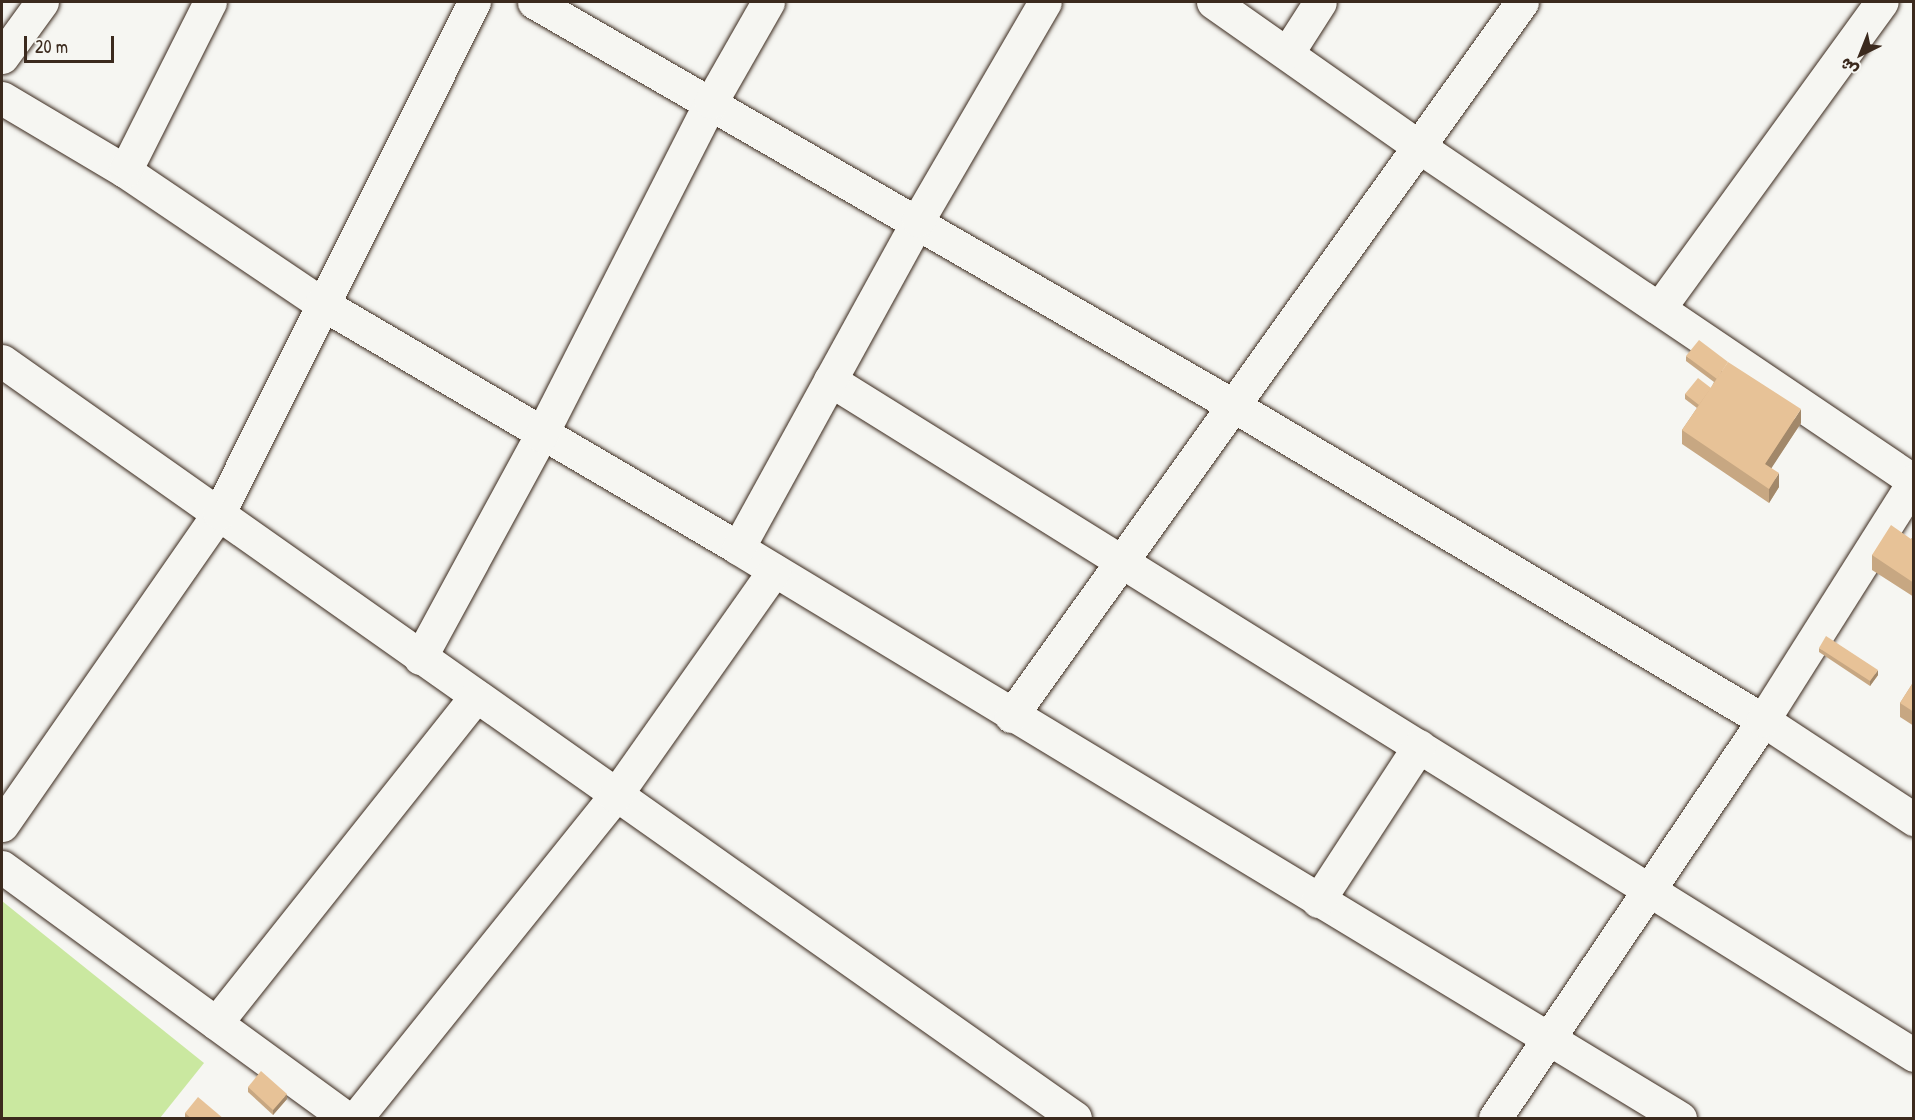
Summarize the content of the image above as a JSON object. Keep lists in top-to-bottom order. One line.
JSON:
{"scale_bar":"20 m","north":"bottom left"}
